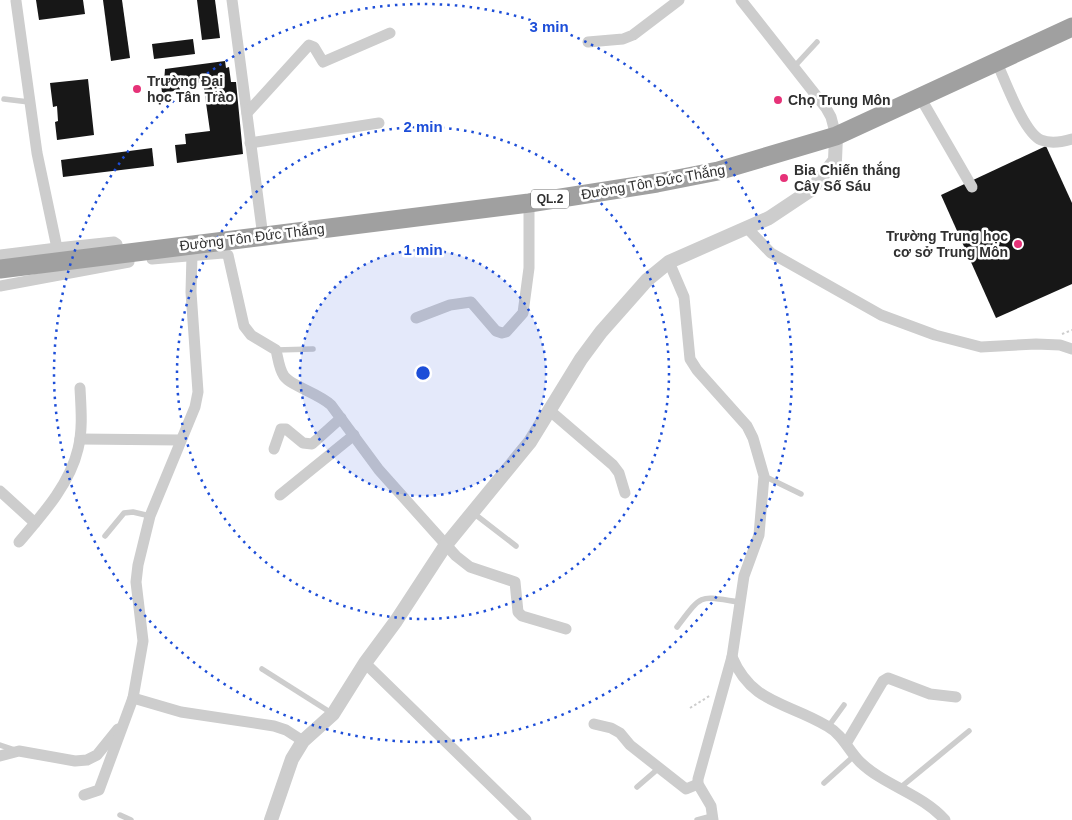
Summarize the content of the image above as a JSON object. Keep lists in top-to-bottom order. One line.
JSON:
{"streets":{"highway":["Đường Tôn Đức Thắng","QL.2"]},"places":["Trường Đại học Tân Trào","Chọ Trung Môn","Bia Chiến thắng Cây Số Sáu","Trường Trung học cơ sở Trung Môn"],"rings":["3 min","2 min","1 min"]}
